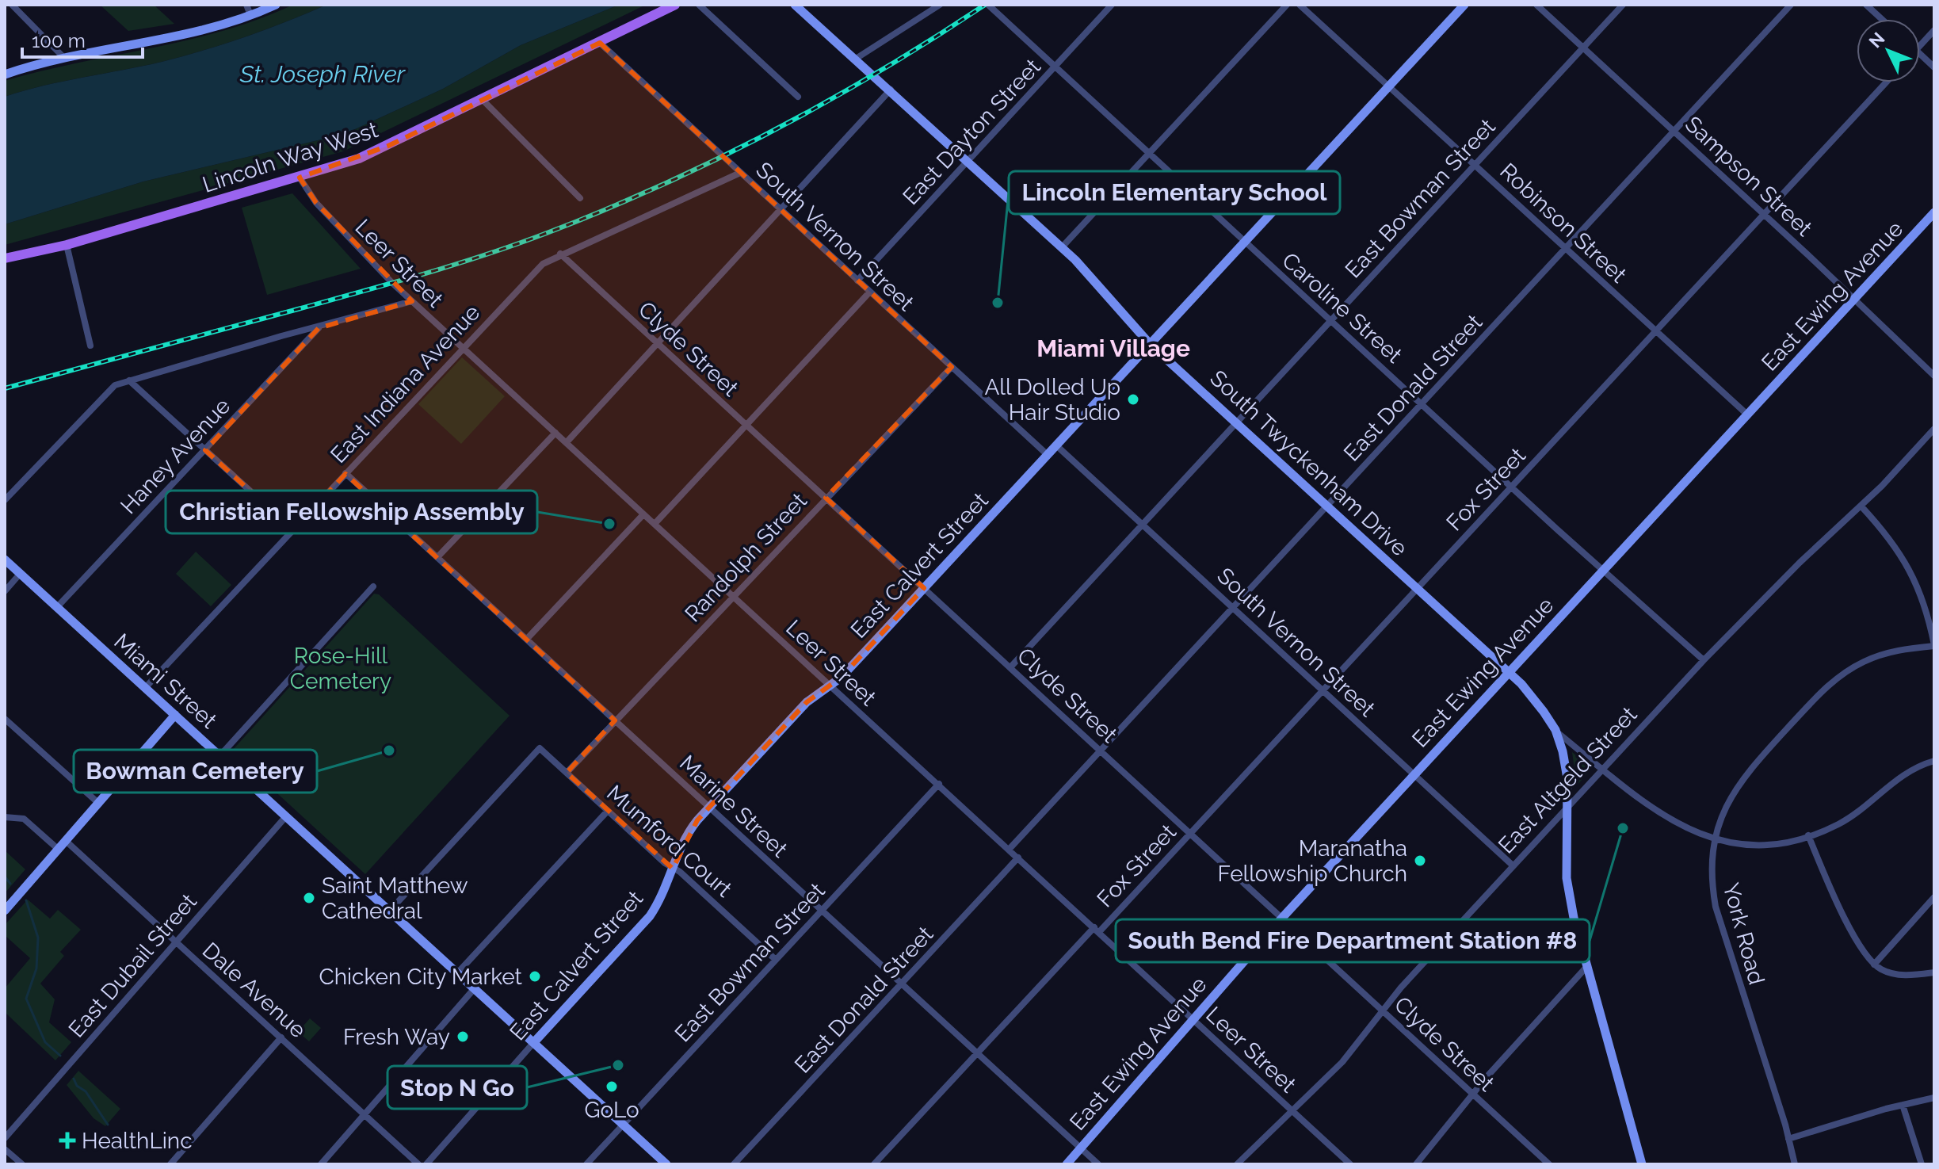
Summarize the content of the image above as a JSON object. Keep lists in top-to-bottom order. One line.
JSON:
{"streets":{"main road":["Lincoln Way West"],"street":["East Dayton Street","Sampson Street","East Bowman Street","Robinson Street","South Vernon Street","Leer Street","East Ewing Avenue","Caroline Street","Clyde Street","East Indiana Avenue","East Donald Street","Haney Avenue","South Twyckenham Drive","Fox Street","Randolph Street","East Calvert Street","Miami Street","East Altgeld Street","Marine Street","Mumford Court","York Road","East Dubail Street","Dale Avenue"]},"crossings":[["East Dayton Street","South Vernon Street"],["East Dayton Street","Caroline Street"],["East Dayton Street","South Twyckenham Drive"],["Lincoln Way West","South Vernon Street"],["Lincoln Way West","Leer Street"],["Sampson Street","East Bowman Street"],["Sampson Street","East Ewing Avenue"],["Sampson Street","East Donald Street"],["Sampson Street","Fox Street"],["East Bowman Street","Robinson Street"],["East Bowman Street","South Vernon Street"],["East Bowman Street","Leer Street"],["East Bowman Street","Caroline Street"],["East Bowman Street","Clyde Street"],["East Bowman Street","South Twyckenham Drive"],["East Bowman Street","Miami Street"],["East Bowman Street","Marine Street"],["East Bowman Street","Mumford Court"],["Robinson Street","East Ewing Avenue"],["Robinson Street","East Donald Street"],["Robinson Street","Fox Street"],["Robinson Street","East Calvert Street"],["South Vernon Street","East Ewing Avenue"],["South Vernon Street","East Indiana Avenue"],["South Vernon Street","East Donald Street"],["South Vernon Street","Fox Street"],["South Vernon Street","Randolph Street"],["South Vernon Street","East Calvert Street"],["South Vernon Street","East Altgeld Street"],["Leer Street","East Ewing Avenue"],["Leer Street","East Indiana Avenue"],["Leer Street","East Donald Street"],["Leer Street","Fox Street"],["Leer Street","Randolph Street"],["Leer Street","East Calvert Street"],["Leer Street","East Altgeld Street"],["East Ewing Avenue","Caroline Street"],["East Ewing Avenue","Clyde Street"],["East Ewing Avenue","South Twyckenham Drive"],["East Ewing Avenue","Marine Street"],["Caroline Street","East Donald Street"],["Caroline Street","Fox Street"],["Caroline Street","East Calvert Street"],["Caroline Street","East Altgeld Street"],["Clyde Street","East Indiana Avenue"],["Clyde Street","East Donald Street"],["Clyde Street","Fox Street"],["Clyde Street","Randolph Street"],["Clyde Street","East Calvert Street"],["Clyde Street","East Altgeld Street"],["East Indiana Avenue","Miami Street"],["East Indiana Avenue","Marine Street"],["East Donald Street","South Twyckenham Drive"],["East Donald Street","Marine Street"],["Haney Avenue","Miami Street"],["South Twyckenham Drive","Fox Street"],["South Twyckenham Drive","East Calvert Street"],["South Twyckenham Drive","East Altgeld Street"],["Fox Street","Marine Street"],["Randolph Street","Marine Street"],["Randolph Street","Mumford Court"],["East Calvert Street","Miami Street"],["East Calvert Street","Marine Street"],["East Calvert Street","Mumford Court"],["Miami Street","Mumford Court"],["Miami Street","East Dubail Street"],["East Dubail Street","Dale Avenue"]],"districts":["Miami Village"],"water":["St. Joseph River"],"parks":["Rose-Hill Cemetery"],"places":{"other":["Lincoln Elementary School","All Dolled Up Hair Studio","Christian Fellowship Assembly","Bowman Cemetery","South Bend Fire Department Station #8","Maranatha Fellowship Church","Saint Matthew Cathedral","Chicken City Market","Fresh Way","Stop N Go","GoLo"],"health":["HealthLinc"]},"scale_bar":"100 m","north":"top left"}
